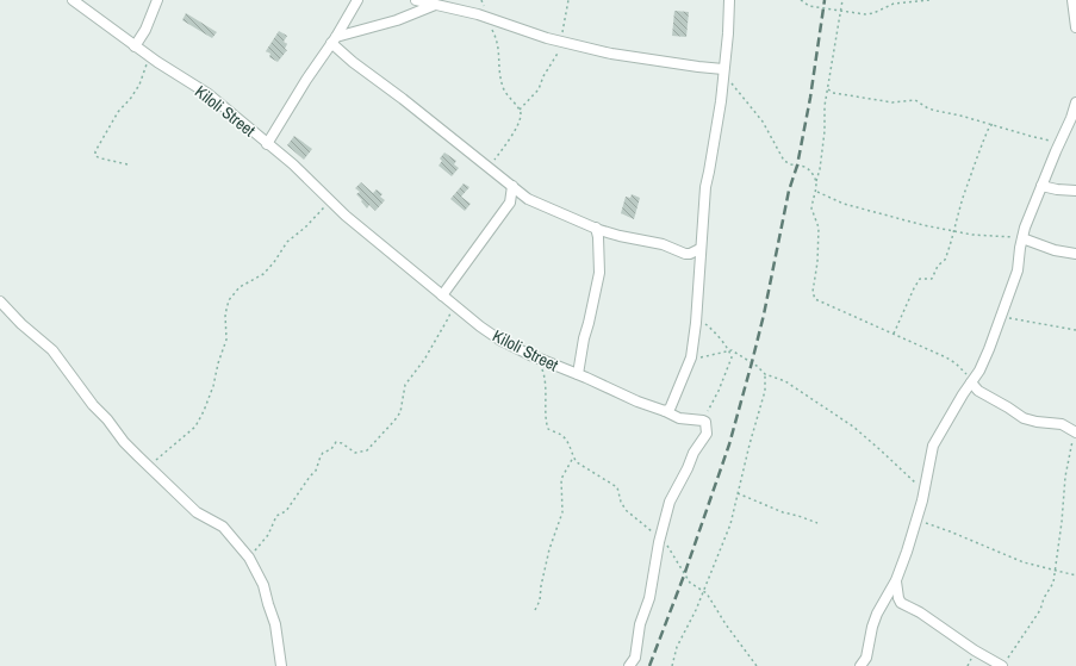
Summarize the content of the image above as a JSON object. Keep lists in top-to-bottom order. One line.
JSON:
{"streets":{"street":["Kiloli Street"]}}
